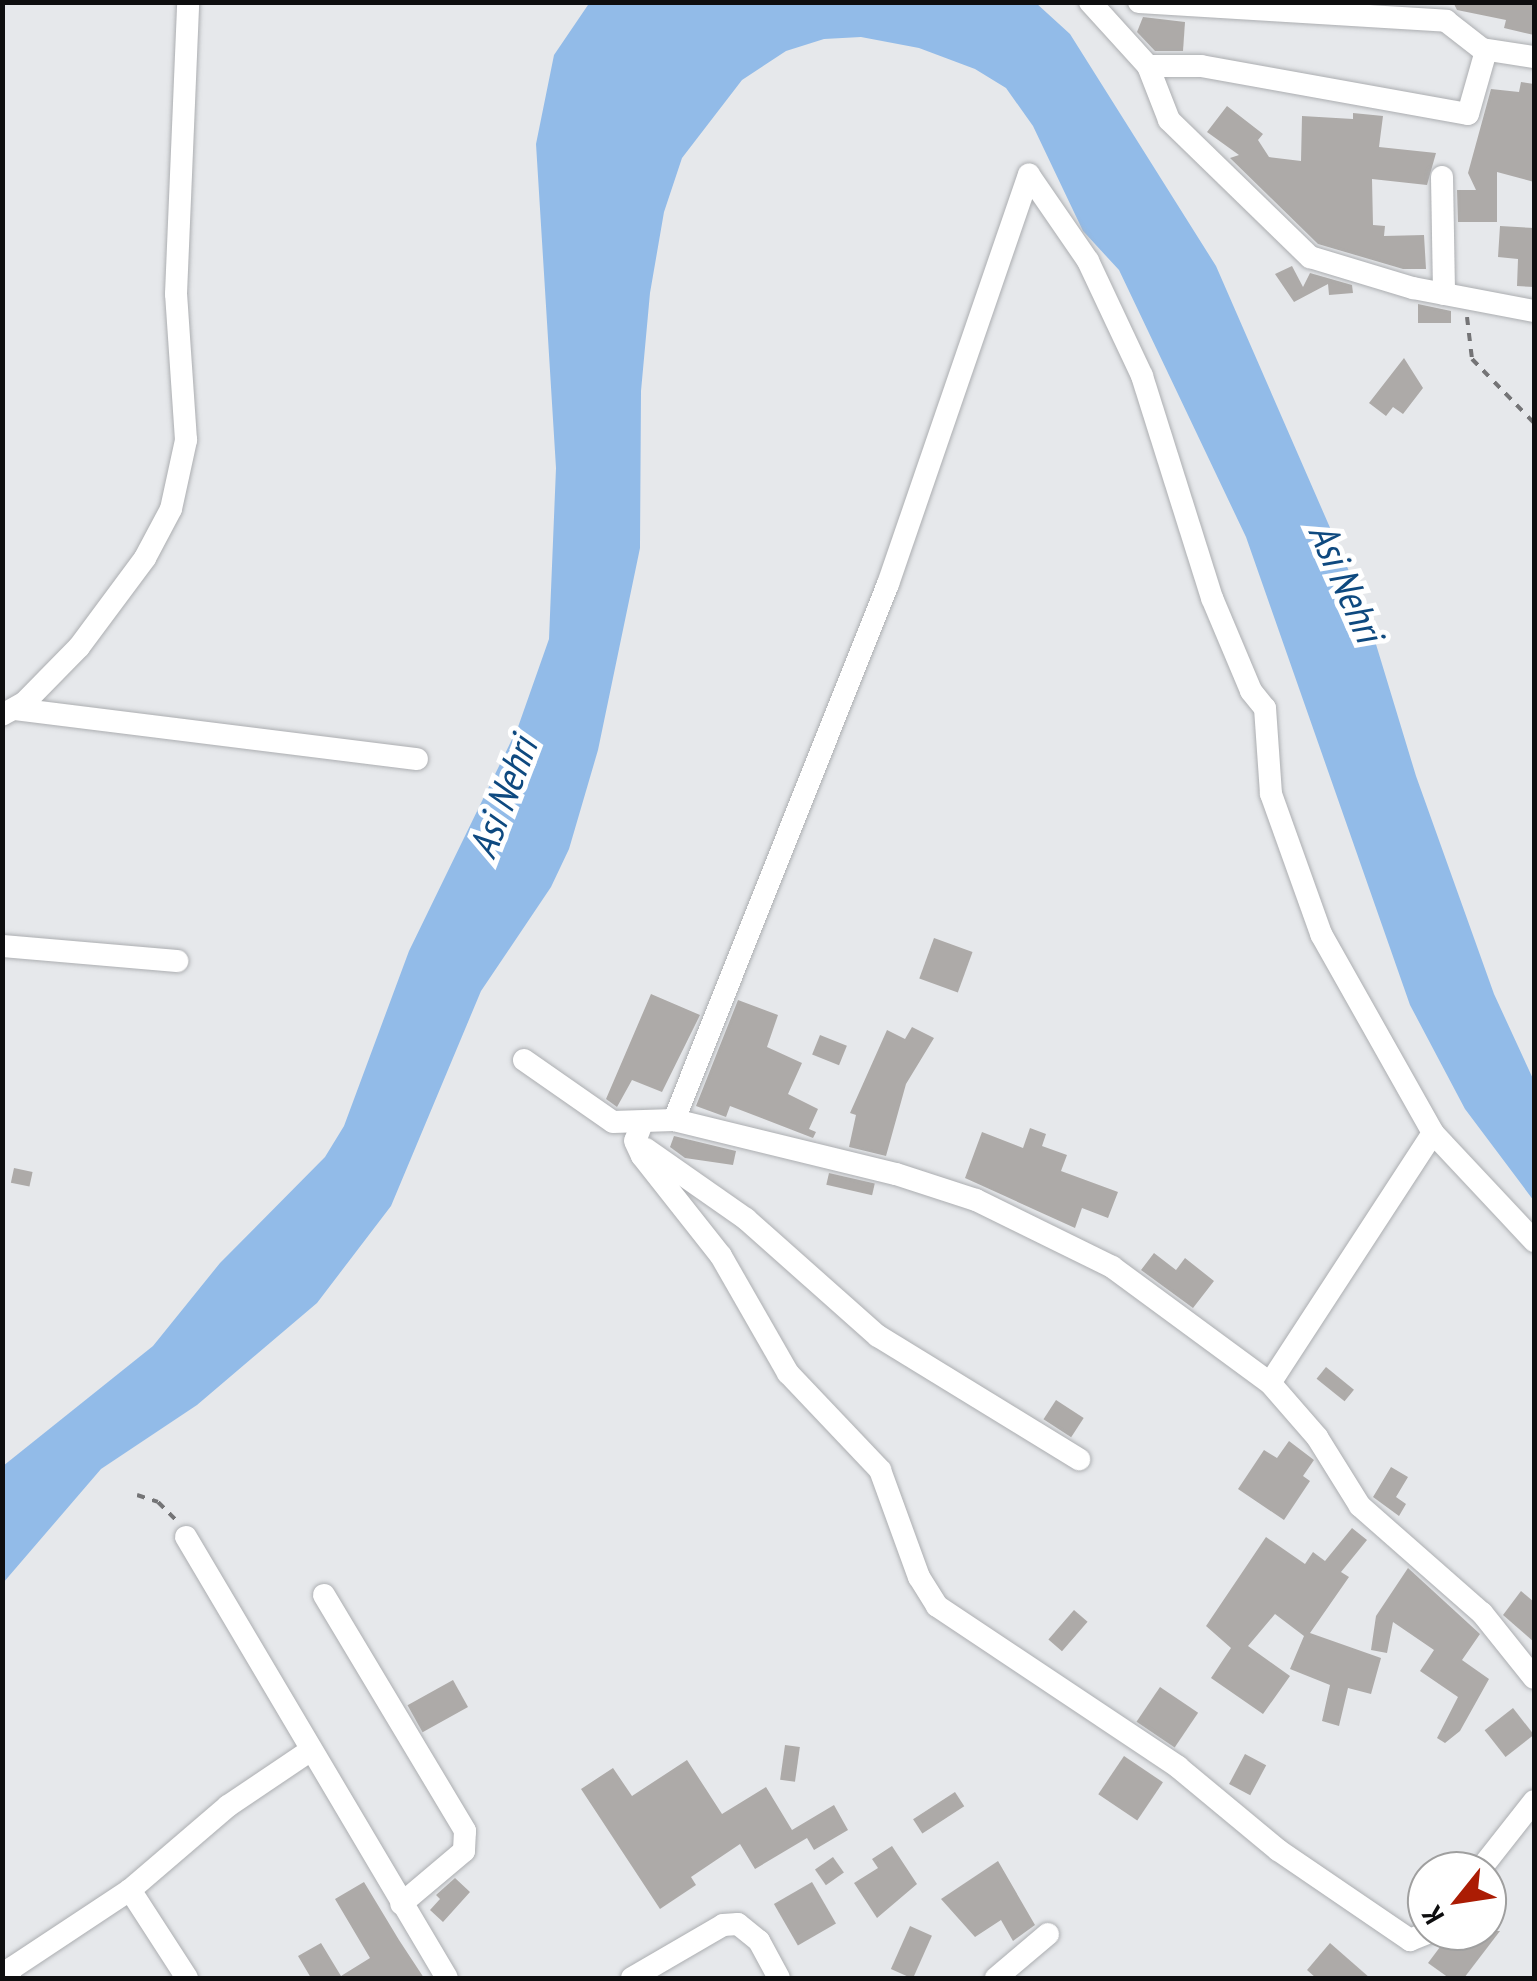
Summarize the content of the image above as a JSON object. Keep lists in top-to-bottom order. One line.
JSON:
{"water":["Asi Nehri"],"north":"bottom left"}
